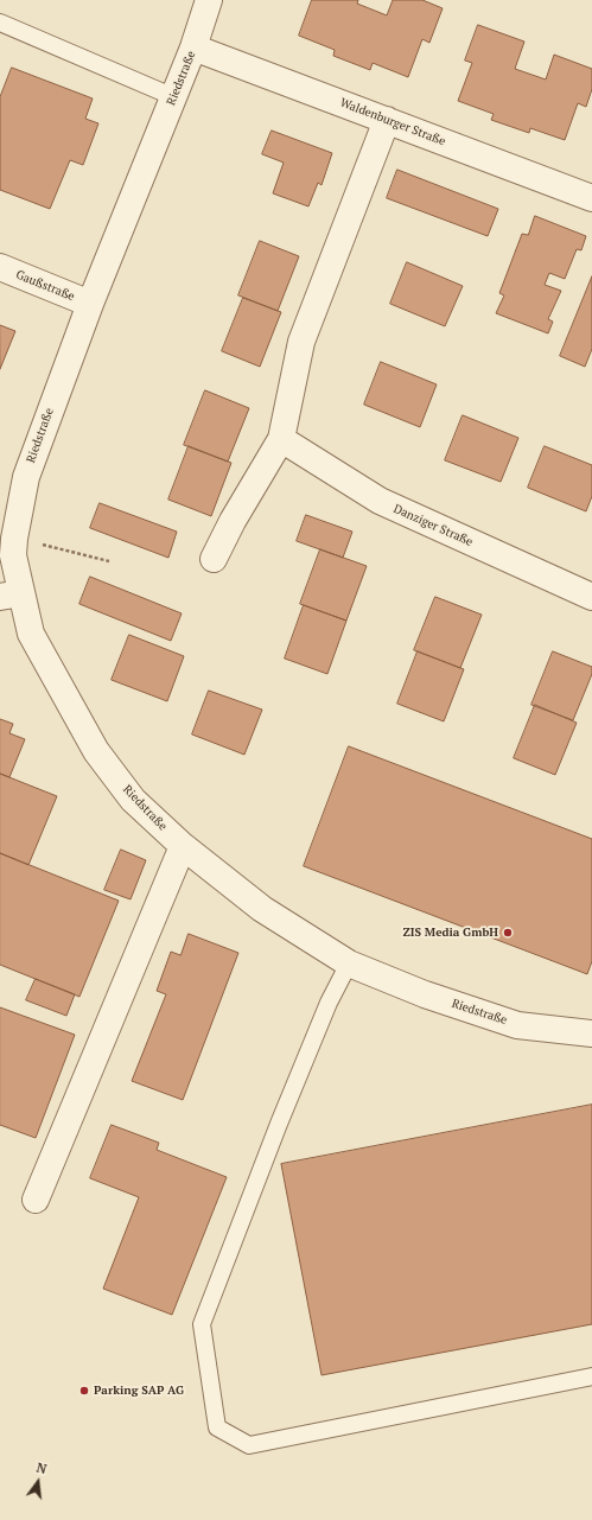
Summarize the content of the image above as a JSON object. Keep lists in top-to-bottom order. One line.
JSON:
{"streets":{"street":["Riedstraße","Waldenburger Straße","Gaußstraße","Danziger Straße"]},"crossings":[["Riedstraße","Waldenburger Straße"],["Riedstraße","Gaußstraße"]],"places":["ZIS Media GmbH","Parking SAP AG"],"north":"top"}
